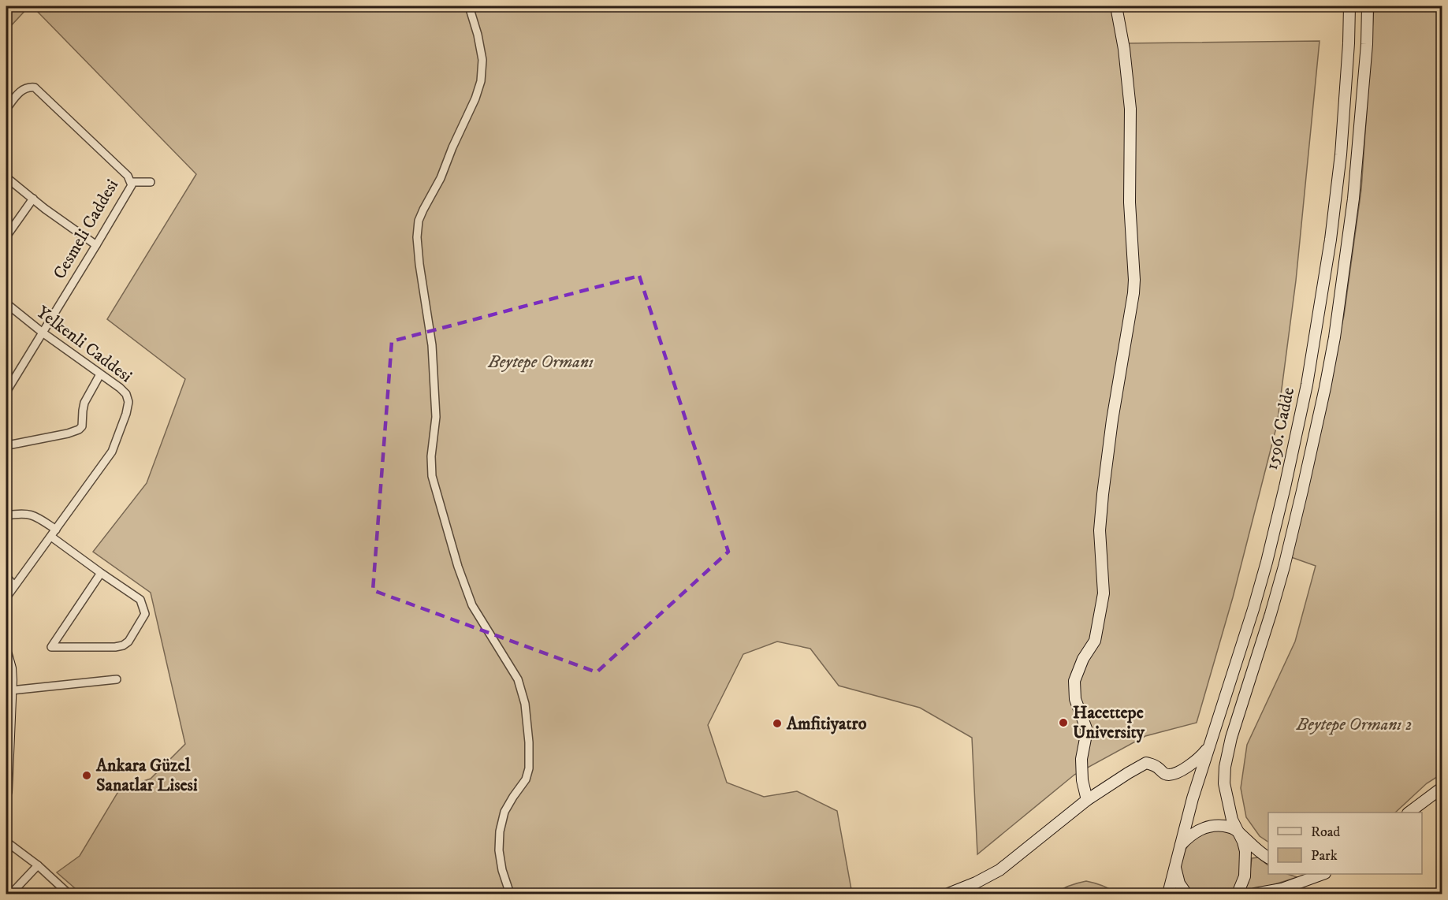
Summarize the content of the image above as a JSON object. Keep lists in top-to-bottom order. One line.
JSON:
{"streets":{"main road":["1596. Cadde"],"street":["Cesmeli Caddesi","Yelkenli Caddesi"]},"crossings":[["Cesmeli Caddesi","Yelkenli Caddesi"]],"parks":["Beytepe Ormanı","Beytepe Ormanı 2"],"places":["Hacettepe University","Amfitiyatro","Ankara Güzel Sanatlar Lisesi"],"legend":["Road","Park"]}
